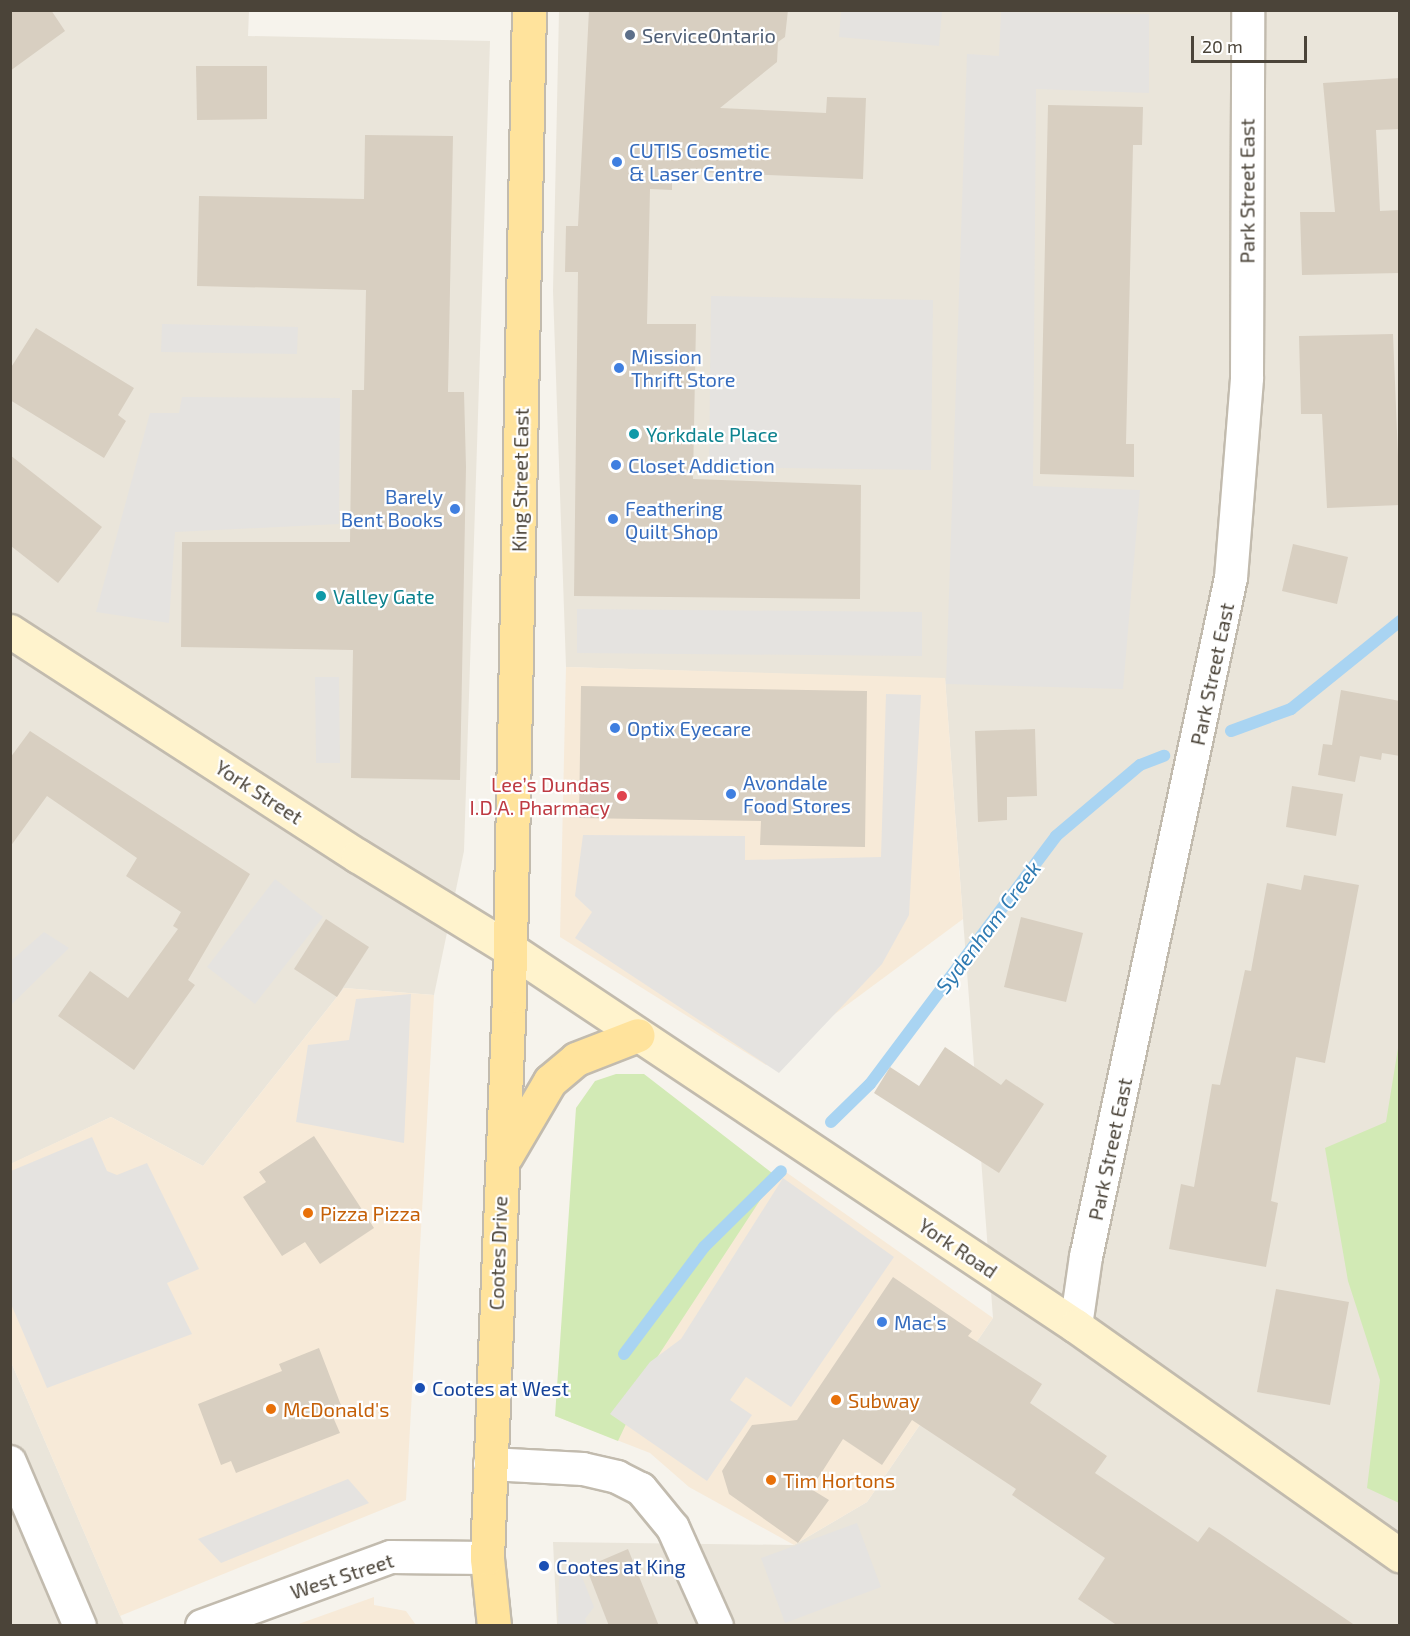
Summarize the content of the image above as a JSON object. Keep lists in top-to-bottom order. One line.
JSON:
{"streets":{"main road":["King Street East","Cootes Drive"],"street":["Park Street East","York Street","York Road","West Street"]},"crossings":[["Park Street East","York Road"],["King Street East","York Street"],["King Street East","York Road"],["King Street East","Cootes Drive"],["York Street","York Road"],["York Street","Cootes Drive"],["York Road","Cootes Drive"],["Cootes Drive","West Street"]],"water":["Sydenham Creek"],"places":["ServiceOntario","CUTIS Cosmetic & Laser Centre","Mission Thrift Store","Yorkdale Place","Closet Addiction","Barely Bent Books","Feathering Quilt Shop","Valley Gate","Optix Eyecare","Avondale Food Stores","Lee’s Dundas I.D.A. Pharmacy","Pizza Pizza","Mac's","Cootes at West","Subway","McDonald's","Tim Hortons","Cootes at King"],"scale_bar":"20 m"}
